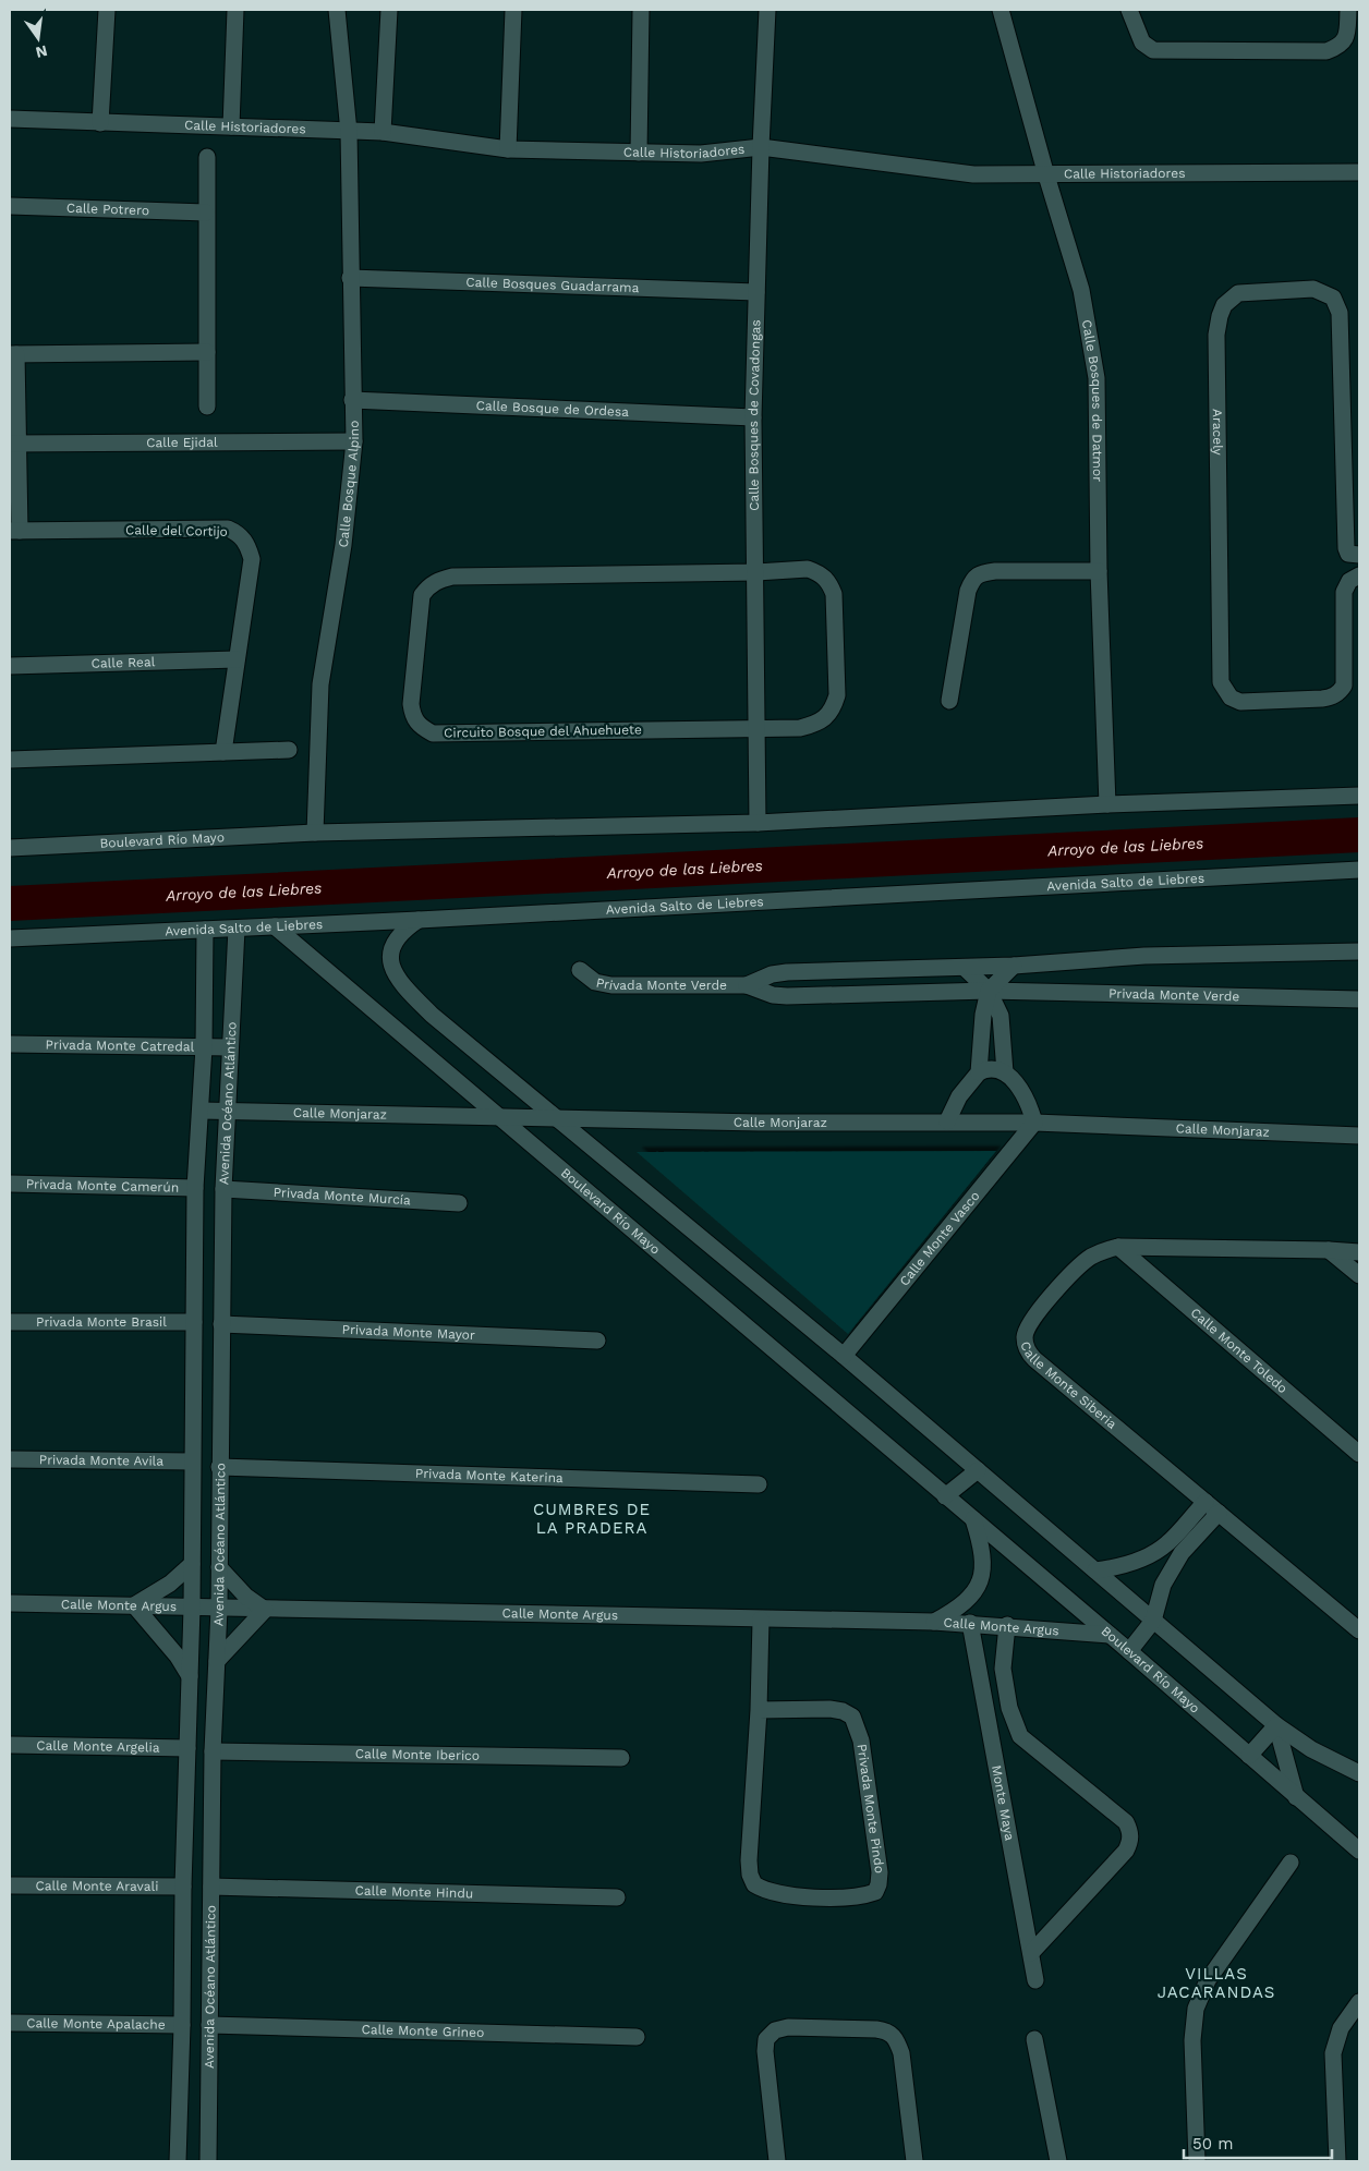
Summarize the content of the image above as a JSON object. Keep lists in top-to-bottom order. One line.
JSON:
{"streets":{"street":["Calle Historiadores","Calle Potrero","Calle Bosques Guadarrama","Calle Bosques de Datmor","Calle Bosque de Ordesa","Calle Bosques de Covadongas","Aracely","Calle Ejidal","Calle Bosque Alpino","Calle del Cortijo","Calle Real","Circuito Bosque del Ahuehuete","Boulevard Río Mayo","Avenida Salto de Liebres","Privada Monte Verde","Privada Monte Catredal","Avenida Océano Atlántico","Calle Monjaraz","Privada Monte Camerún","Privada Monte Murcía","Calle Monte Vasco","Privada Monte Brasil","Privada Monte Mayor","Calle Monte Toledo","Calle Monte Siberia","Privada Monte Avila","Privada Monte Katerina","Calle Monte Argus","Calle Monte Argelia","Calle Monte Iberico","Monte Maya","Privada Monte Pindo","Calle Monte Aravali","Calle Monte Hindu","Calle Monte Apalache","Calle Monte Grineo"]},"crossings":[["Calle Historiadores","Calle Bosques de Datmor"],["Calle Historiadores","Calle Bosques de Covadongas"],["Calle Historiadores","Calle Bosque Alpino"],["Calle Bosques Guadarrama","Calle Bosques de Covadongas"],["Calle Bosques Guadarrama","Calle Bosque Alpino"],["Calle Bosque de Ordesa","Calle Bosques de Covadongas"],["Calle Bosque de Ordesa","Calle Bosque Alpino"],["Calle Bosques de Covadongas","Circuito Bosque del Ahuehuete"],["Calle Ejidal","Calle Bosque Alpino"],["Calle Ejidal","Calle del Cortijo"],["Calle Bosque Alpino","Boulevard Río Mayo"],["Calle del Cortijo","Calle Real"],["Boulevard Río Mayo","Avenida Salto de Liebres"],["Boulevard Río Mayo","Calle Monjaraz"],["Boulevard Río Mayo","Calle Monte Argus"],["Avenida Salto de Liebres","Avenida Océano Atlántico"],["Privada Monte Catredal","Avenida Océano Atlántico"],["Avenida Océano Atlántico","Calle Monjaraz"],["Avenida Océano Atlántico","Privada Monte Camerún"],["Avenida Océano Atlántico","Privada Monte Murcía"],["Avenida Océano Atlántico","Privada Monte Brasil"],["Avenida Océano Atlántico","Privada Monte Mayor"],["Avenida Océano Atlántico","Privada Monte Avila"],["Avenida Océano Atlántico","Privada Monte Katerina"],["Avenida Océano Atlántico","Calle Monte Argus"],["Avenida Océano Atlántico","Calle Monte Argelia"],["Avenida Océano Atlántico","Calle Monte Iberico"],["Avenida Océano Atlántico","Calle Monte Aravali"],["Avenida Océano Atlántico","Calle Monte Hindu"],["Avenida Océano Atlántico","Calle Monte Apalache"],["Avenida Océano Atlántico","Calle Monte Grineo"],["Calle Monjaraz","Calle Monte Vasco"],["Calle Monte Toledo","Calle Monte Siberia"],["Calle Monte Argus","Monte Maya"],["Calle Monte Argus","Privada Monte Pindo"]],"districts":["CUMBRES DE LA PRADERA","VILLAS JACARANDAS"],"water":["Arroyo de las Liebres"],"scale_bar":"50 m","north":"bottom"}
